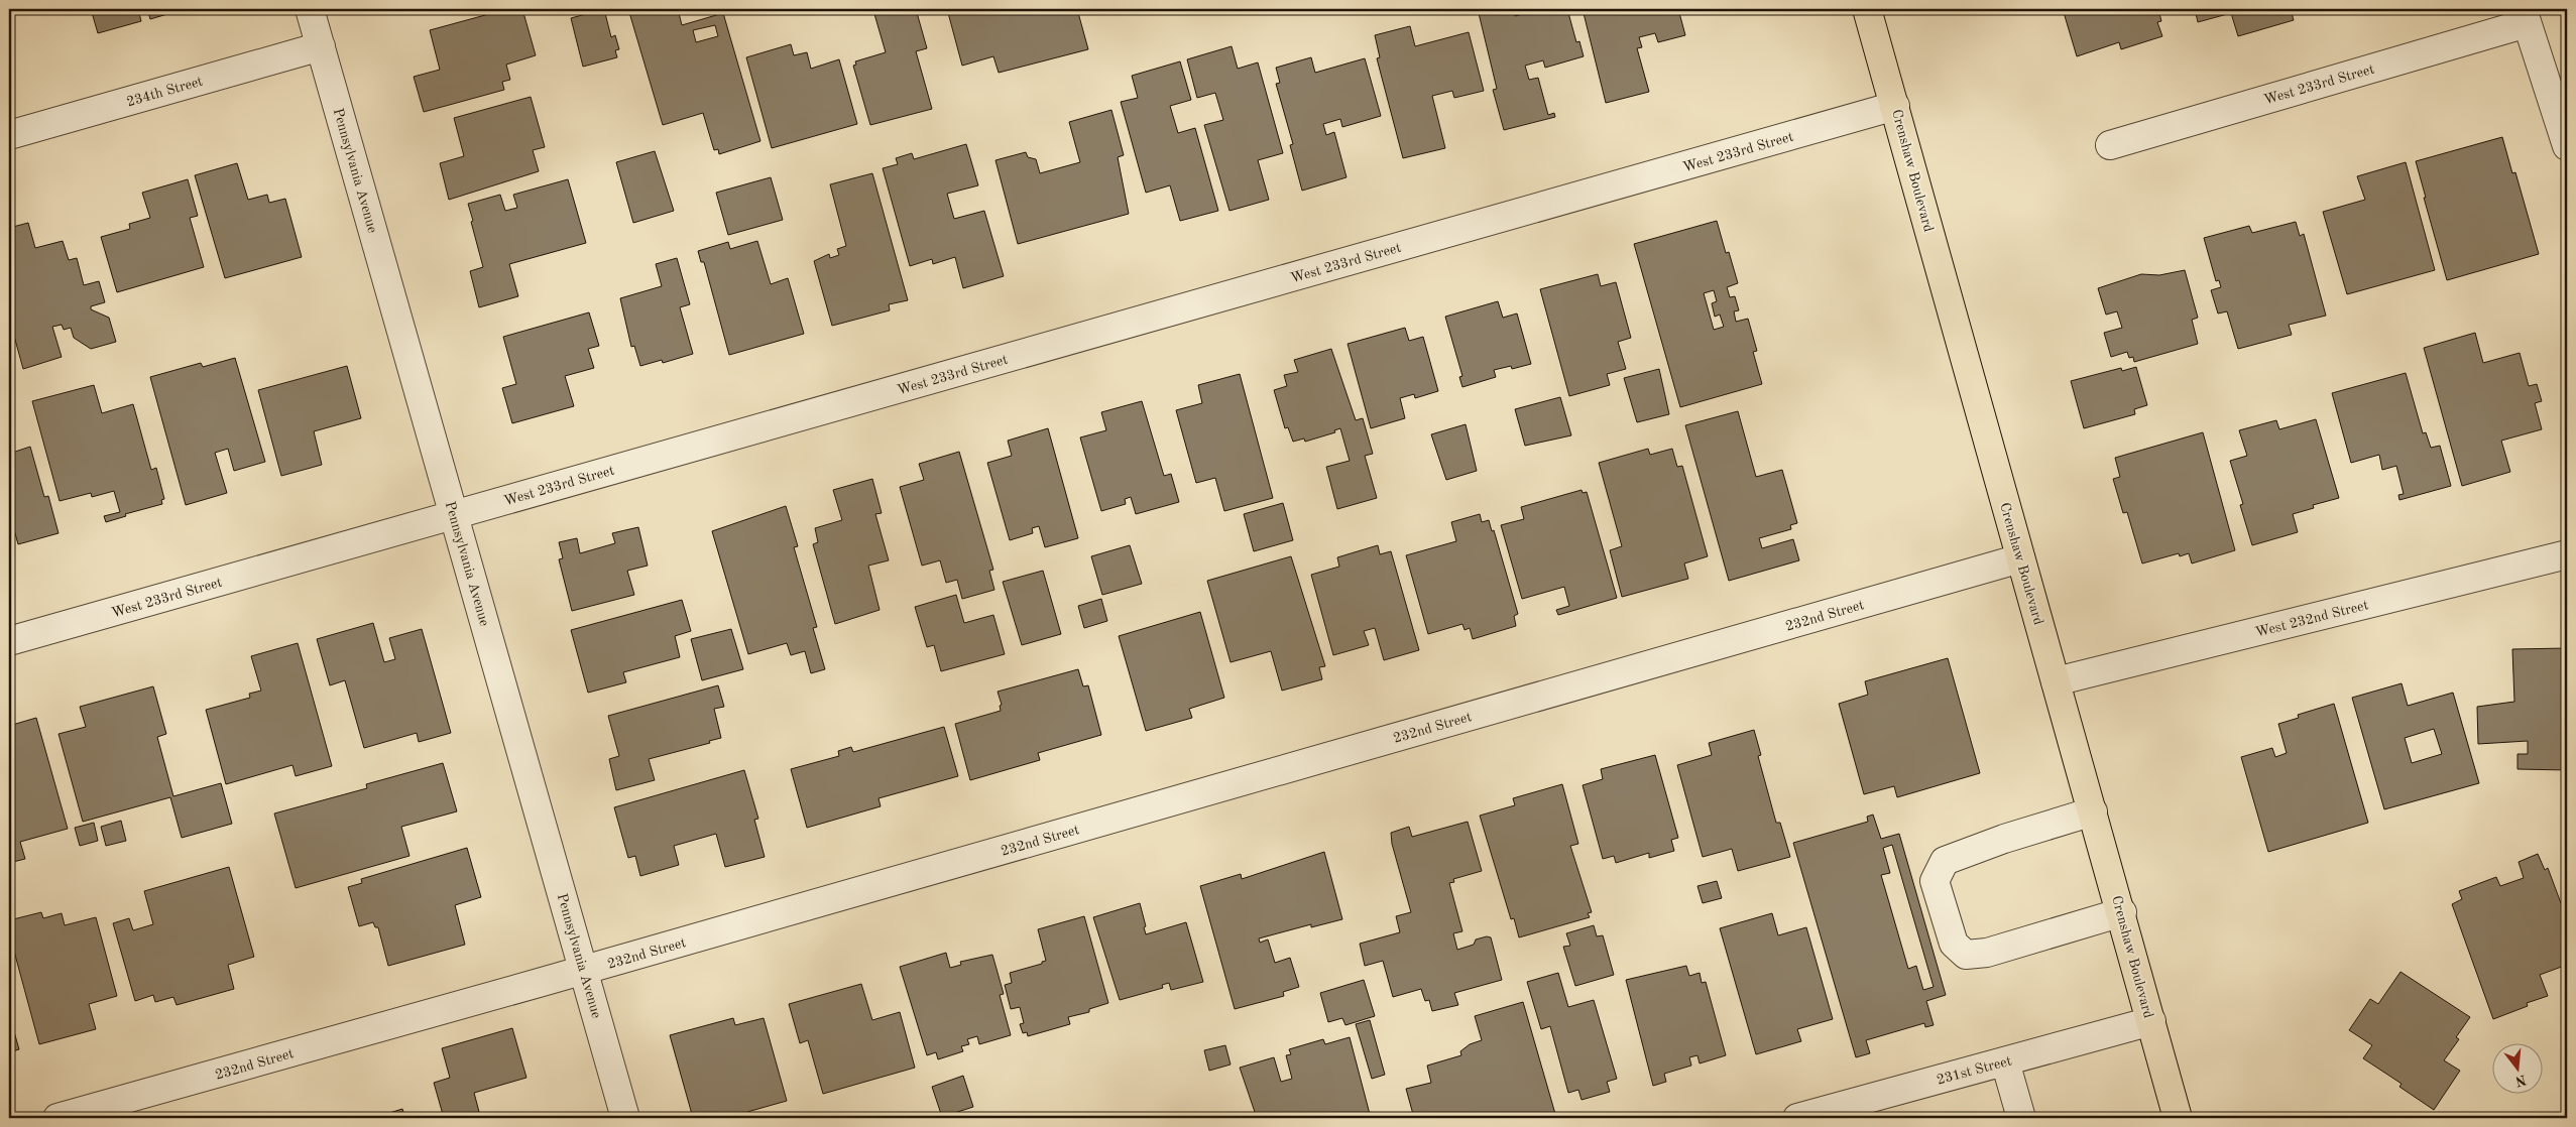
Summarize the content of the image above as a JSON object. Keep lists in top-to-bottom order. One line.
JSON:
{"streets":{"main road":["Crenshaw Boulevard"],"street":["West 233rd Street","234th Street","Pennsylvania Avenue","232nd Street","West 232nd Street","231st Street"]},"crossings":[["West 233rd Street","Pennsylvania Avenue"],["West 233rd Street","Crenshaw Boulevard"],["234th Street","Pennsylvania Avenue"],["Pennsylvania Avenue","232nd Street"],["Crenshaw Boulevard","232nd Street"],["Crenshaw Boulevard","West 232nd Street"],["Crenshaw Boulevard","231st Street"]],"north":"bottom"}
